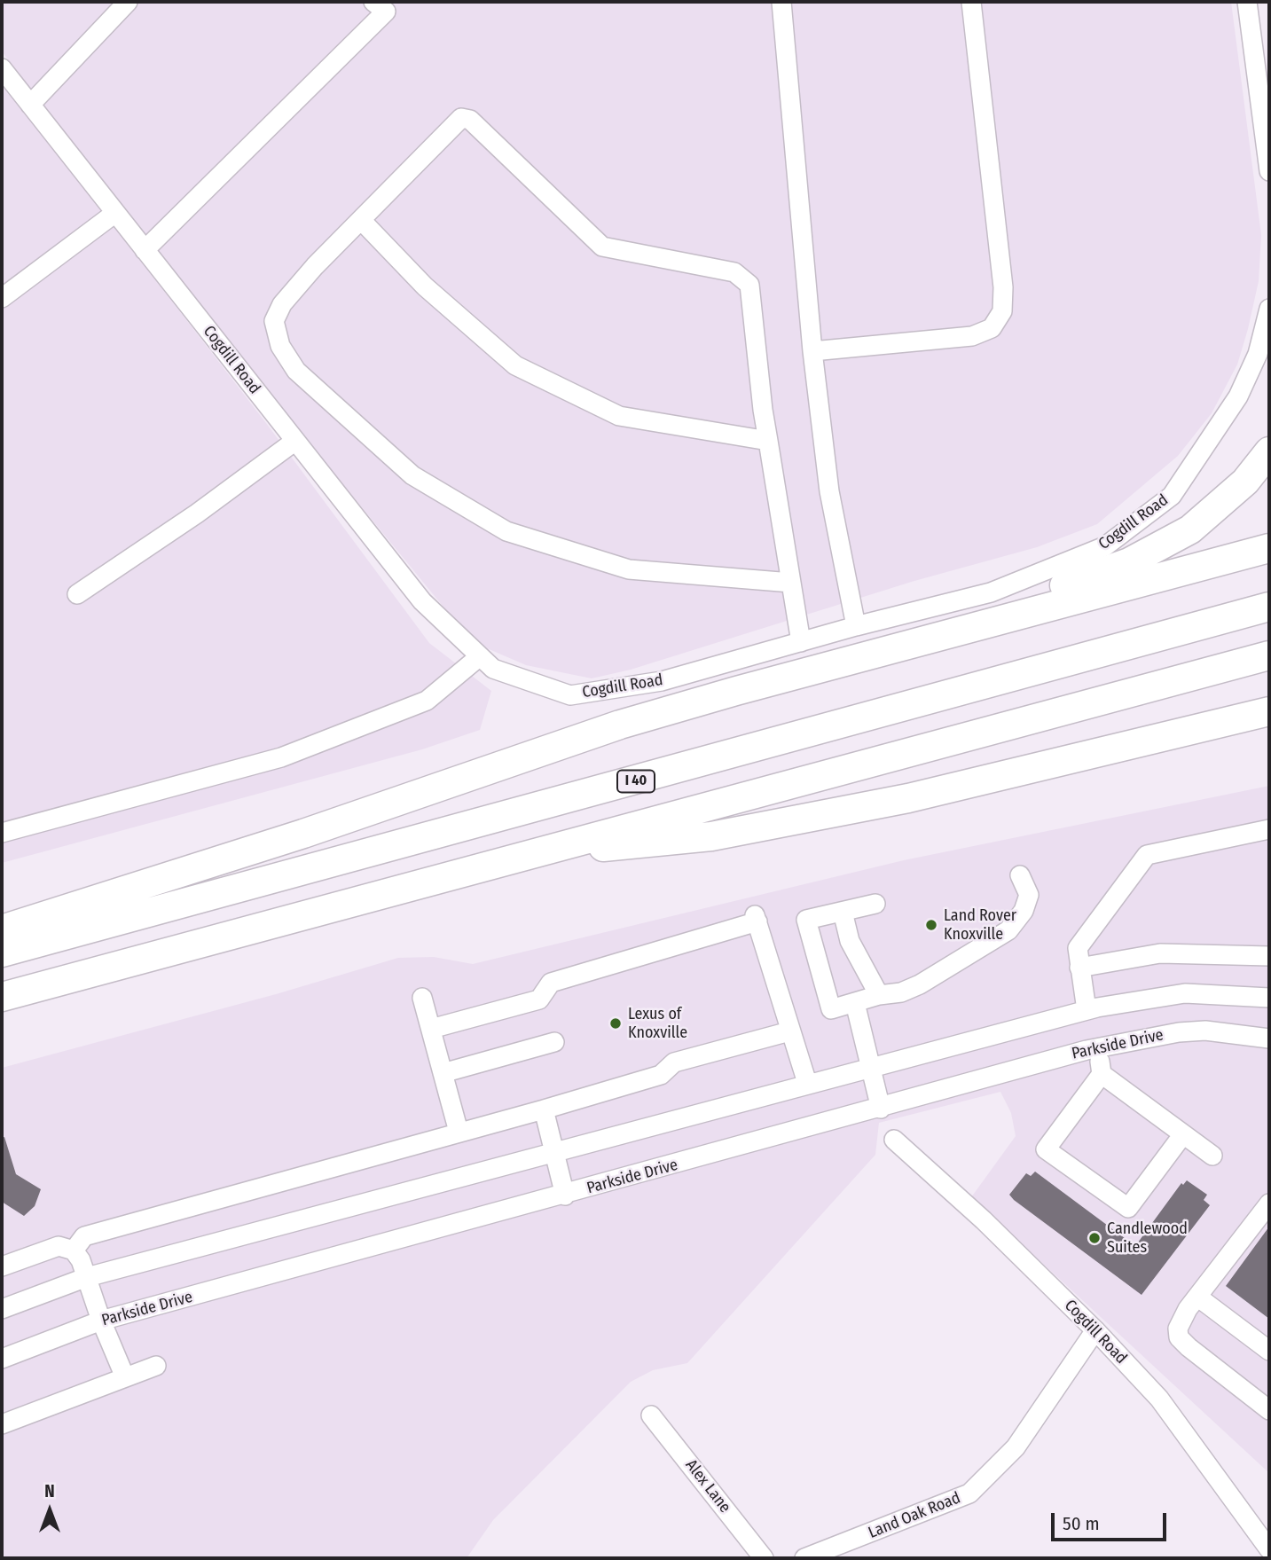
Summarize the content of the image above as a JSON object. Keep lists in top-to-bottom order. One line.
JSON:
{"streets":{"highway":["I 40"],"street":["Cogdill Road","Parkside Drive","Alex Lane","Land Oak Road"]},"crossings":[["Cogdill Road","Land Oak Road"]],"places":["Land Rover Knoxville","Lexus of Knoxville","Candlewood Suites"],"scale_bar":"50 m","north":"top"}
